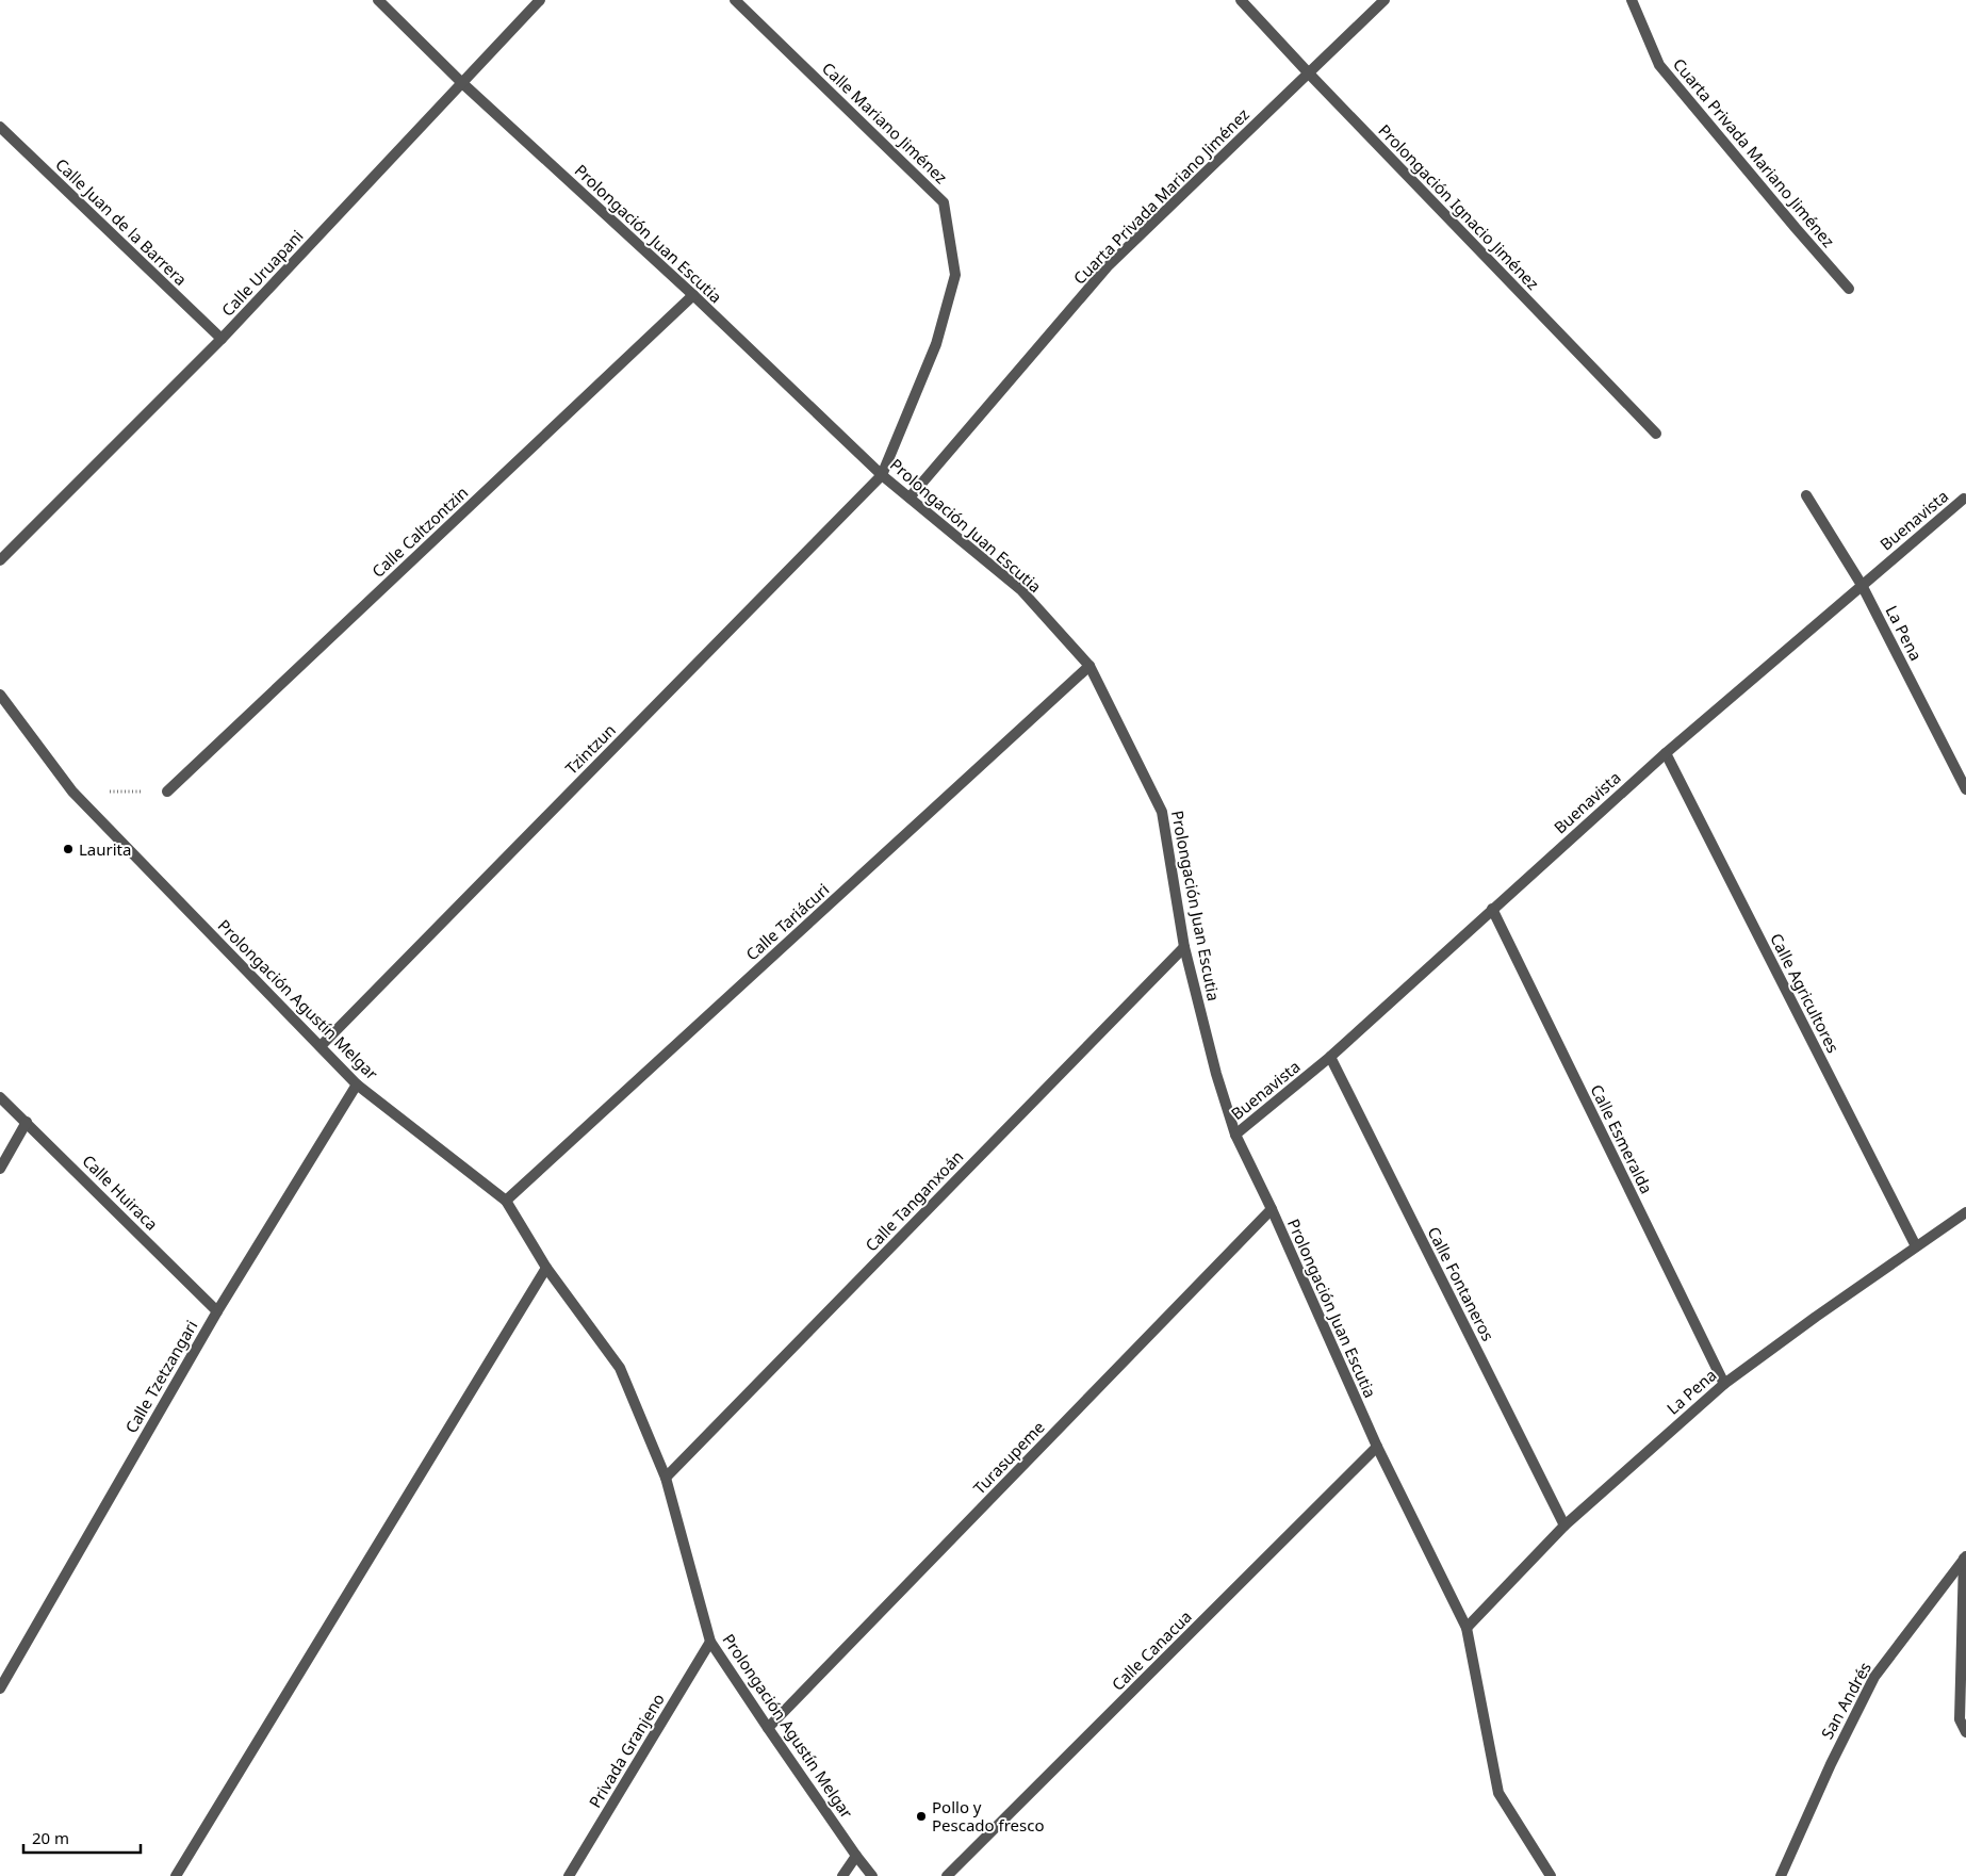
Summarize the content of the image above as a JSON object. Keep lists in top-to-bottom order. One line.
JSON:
{"streets":{"street":["Calle Mariano Jiménez","Cuarta Privada Mariano Jiménez","Prolongación Ignacio Jiménez","Calle Juan de la Barrera","Prolongación Juan Escutia","Calle Uruapani","Buenavista","Calle Caltzontzin","La Pena","Tzintzun","Calle Tariácuri","Calle Agricultores","Prolongación Agustín Melgar","Calle Esmeralda","Calle Huiraca","Calle Tanganxoán","Calle Fontaneros","Calle Tzetzangari","Turasupeme","Calle Canacua","San Andrés","Privada Granjeno"]},"crossings":[["Calle Mariano Jiménez","Prolongación Juan Escutia"],["Calle Mariano Jiménez","Tzintzun"],["Cuarta Privada Mariano Jiménez","Prolongación Ignacio Jiménez"],["Cuarta Privada Mariano Jiménez","Prolongación Juan Escutia"],["Calle Juan de la Barrera","Calle Uruapani"],["Prolongación Juan Escutia","Calle Uruapani"],["Prolongación Juan Escutia","Buenavista"],["Prolongación Juan Escutia","Calle Caltzontzin"],["Prolongación Juan Escutia","La Pena"],["Prolongación Juan Escutia","Tzintzun"],["Prolongación Juan Escutia","Calle Tariácuri"],["Prolongación Juan Escutia","Calle Tanganxoán"],["Prolongación Juan Escutia","Turasupeme"],["Prolongación Juan Escutia","Calle Canacua"],["Buenavista","La Pena"],["Buenavista","Calle Agricultores"],["Buenavista","Calle Esmeralda"],["Buenavista","Calle Fontaneros"],["La Pena","Calle Agricultores"],["La Pena","Calle Esmeralda"],["La Pena","Calle Fontaneros"],["Tzintzun","Prolongación Agustín Melgar"],["Calle Tariácuri","Prolongación Agustín Melgar"],["Prolongación Agustín Melgar","Calle Tanganxoán"],["Prolongación Agustín Melgar","Calle Tzetzangari"],["Prolongación Agustín Melgar","Turasupeme"],["Prolongación Agustín Melgar","Privada Granjeno"],["Calle Huiraca","Calle Tzetzangari"]],"places":["Laurita","Pollo y Pescado fresco"],"scale_bar":"20 m"}
